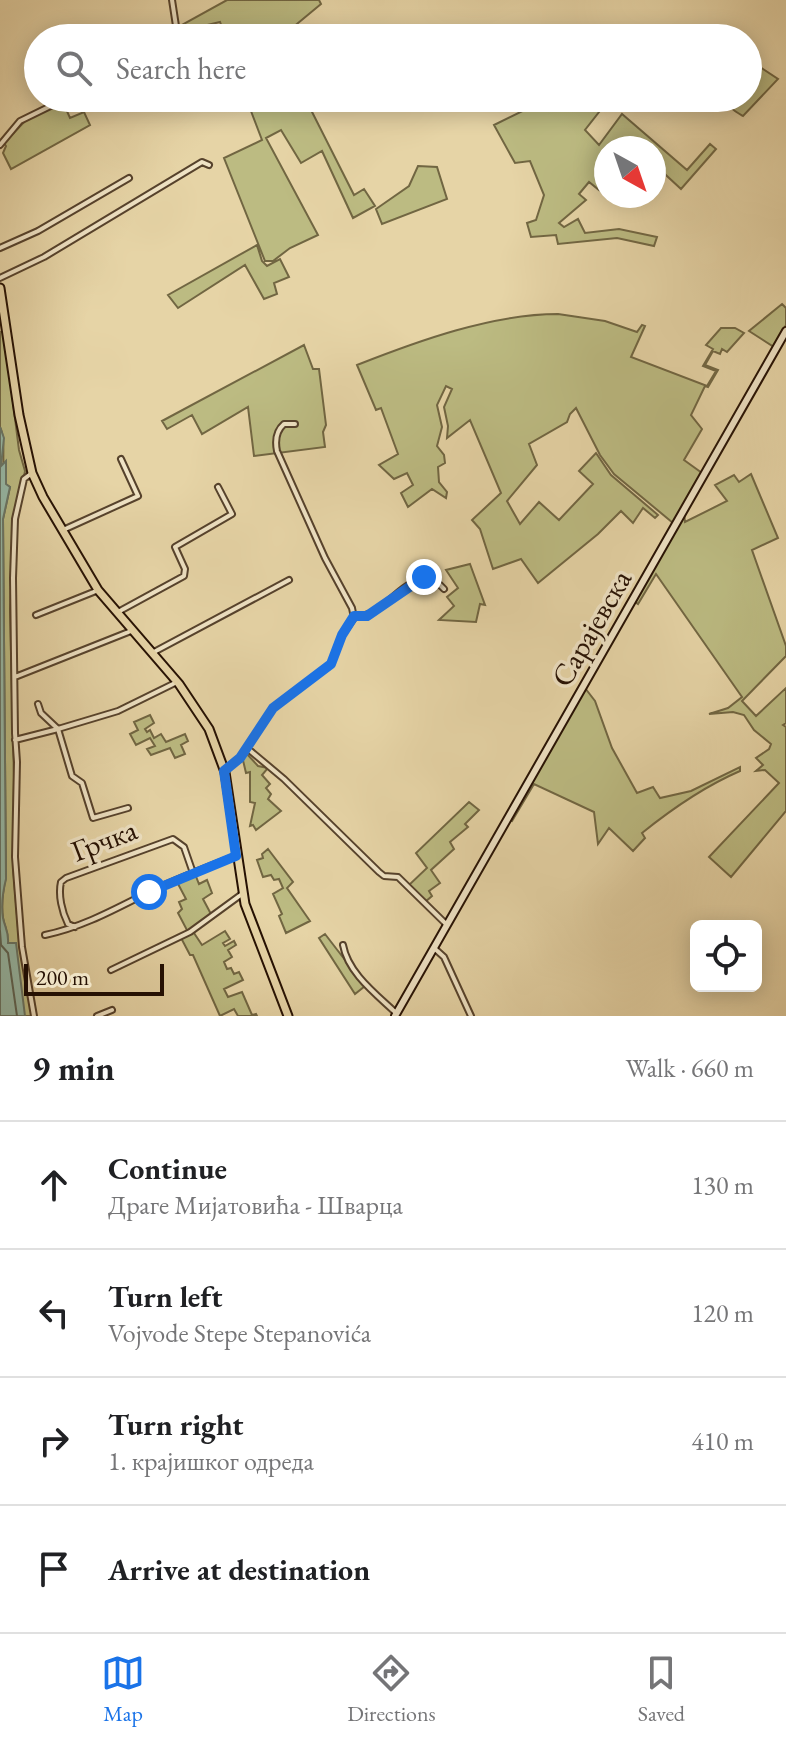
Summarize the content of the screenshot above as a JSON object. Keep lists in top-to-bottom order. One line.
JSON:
{"streets":{"main road":["Сарајевска"],"street":["Грчка"]},"scale_bar":"200 m","north":"bottom right","page":{"search":"Search here","scale":"200 m","heading":["9 min","Walk · 660 m"],"list":[["Continue","Драге Мијатовића - Шварца","130 m"],["Turn left","Vojvode Stepe Stepanovića","120 m"],["Turn right","1. крајишког одреда","410 m"],"Arrive at destination"],"nav":["Map","Directions","Saved"]}}
